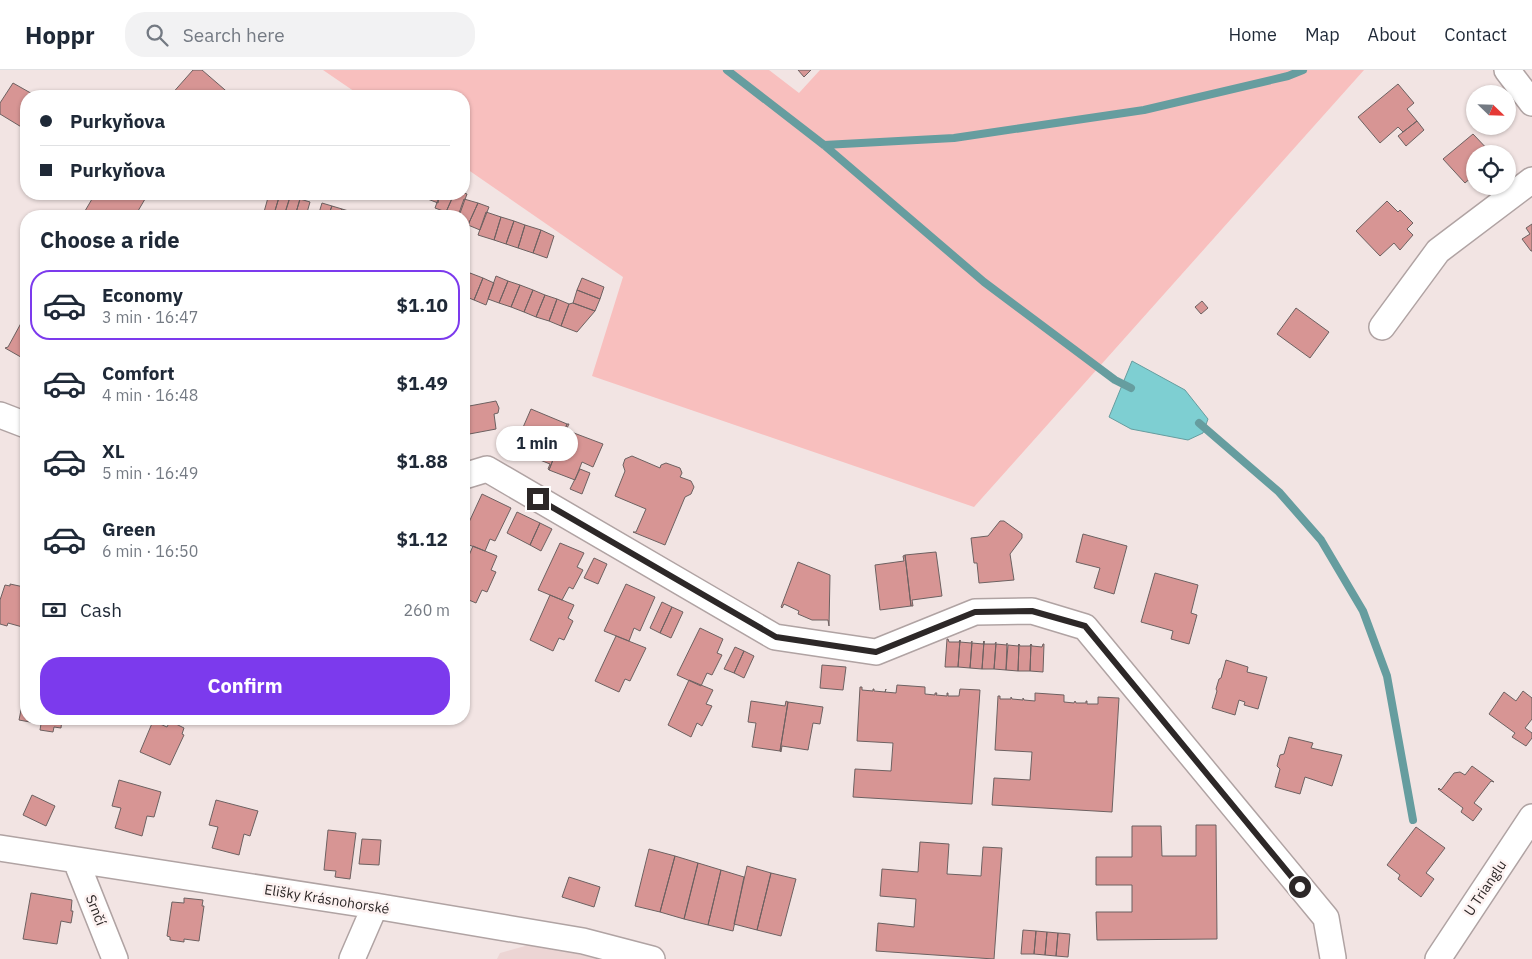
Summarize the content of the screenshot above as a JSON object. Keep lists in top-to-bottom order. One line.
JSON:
{"streets":{"street":["U Trianglu","Elišky Krásnohorské","Srnčí"]},"crossings":[["Elišky Krásnohorské","Srnčí"]],"north":"bottom right","page":{"header":"Hoppr","search":"Search here","nav":["Home","Map","About","Contact"],"banner":["Purkyňova","Purkyňova"],"heading":"Choose a ride","list":[{"name":"Economy","note":"3 min · 16:47","value":"$1.10"},{"name":"Comfort","note":"4 min · 16:48","value":"$1.49"},{"name":"XL","note":"5 min · 16:49","value":"$1.88"},{"name":"Green","note":"6 min · 16:50","value":"$1.12"}],"bubble":"1 min","pay":["Cash","260 m"],"buttons":"Confirm"}}
